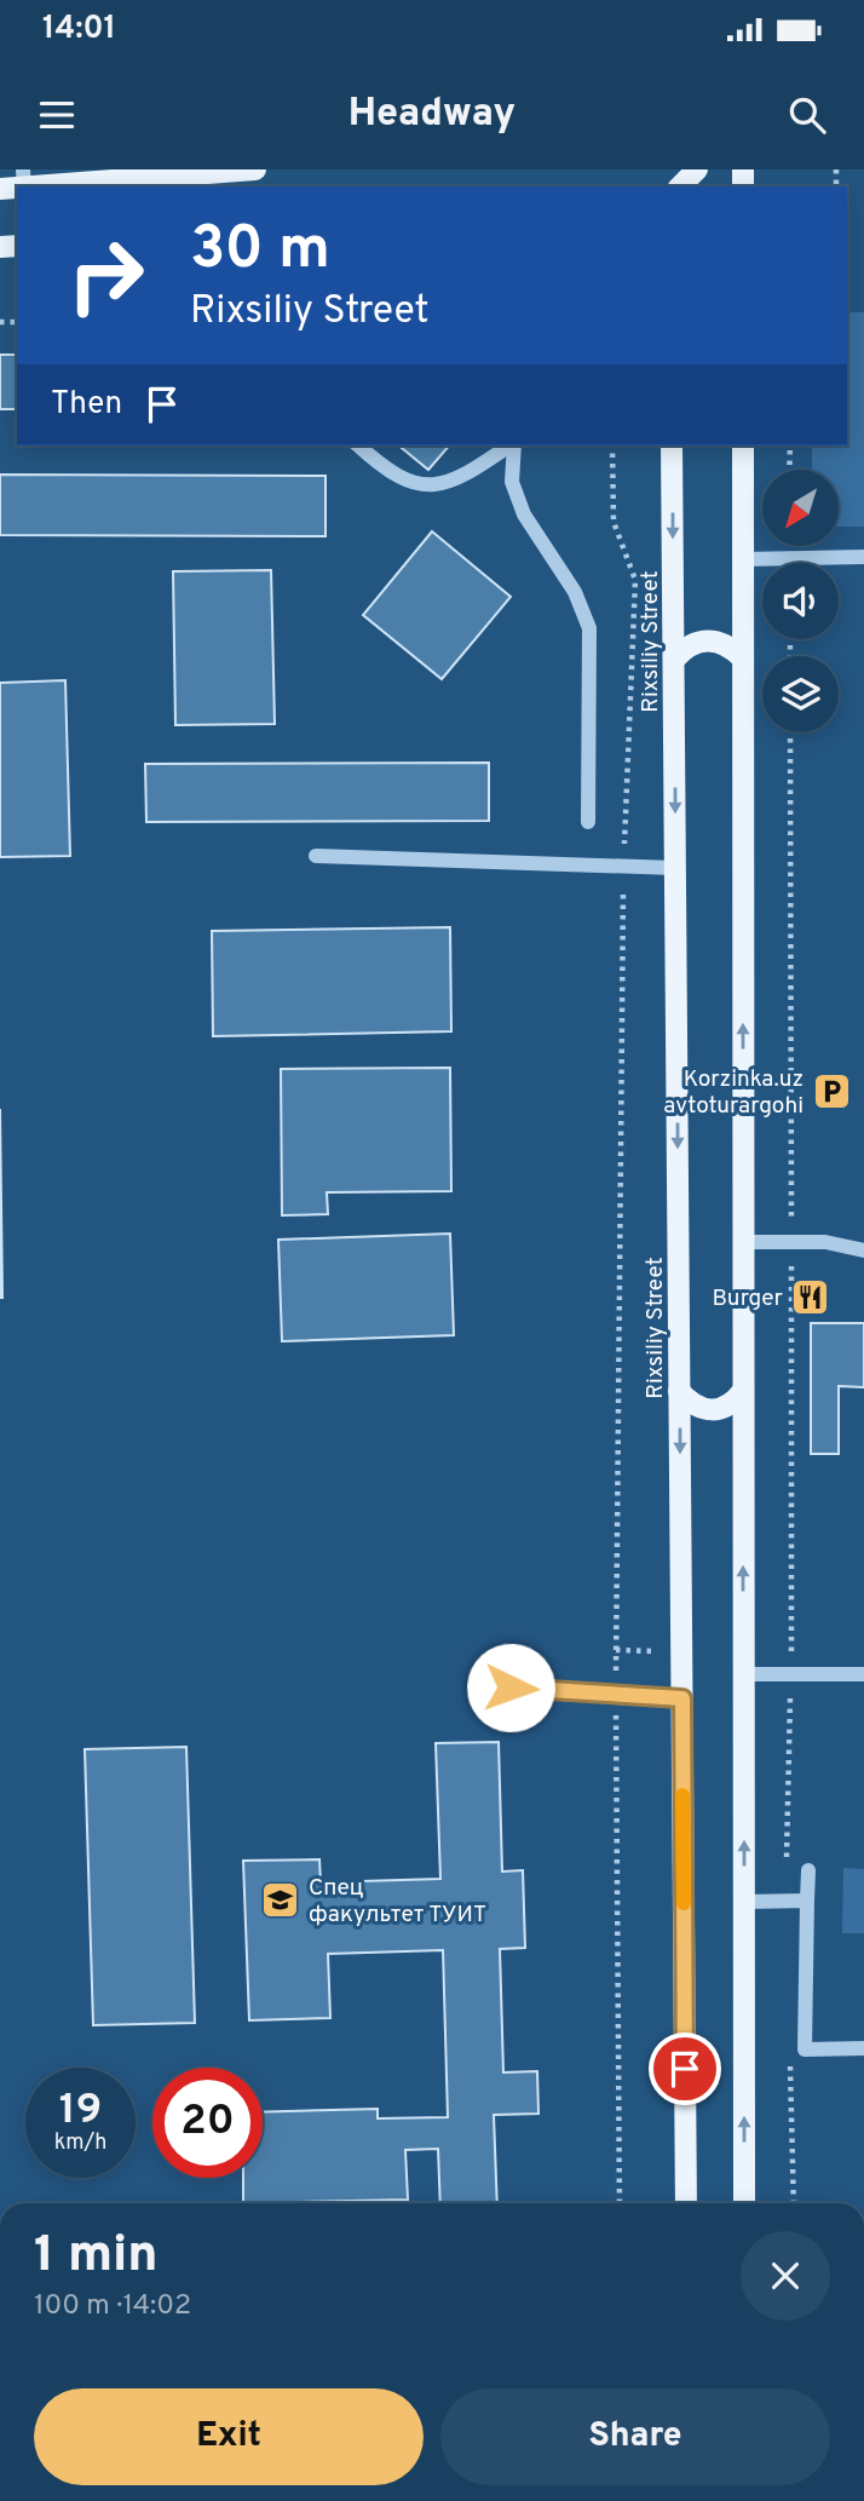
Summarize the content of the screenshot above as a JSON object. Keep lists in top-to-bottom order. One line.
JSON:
{"streets":{"main road":["Rixsiliy Street"]},"places":{"parking":["Korzinka.uz avtoturargohi"],"restaurant":["Burger"],"school or university":["Спец факультет ТУИТ"]},"north":"bottom left","page":{"status":"14:01","header":"Headway","turn":["30 m","Rixsiliy Street"],"then":"Then","speed":"19 km/h","limit":"20","heading":["1 min","100 m · 14:02"],"buttons":["Exit","Share"]}}
